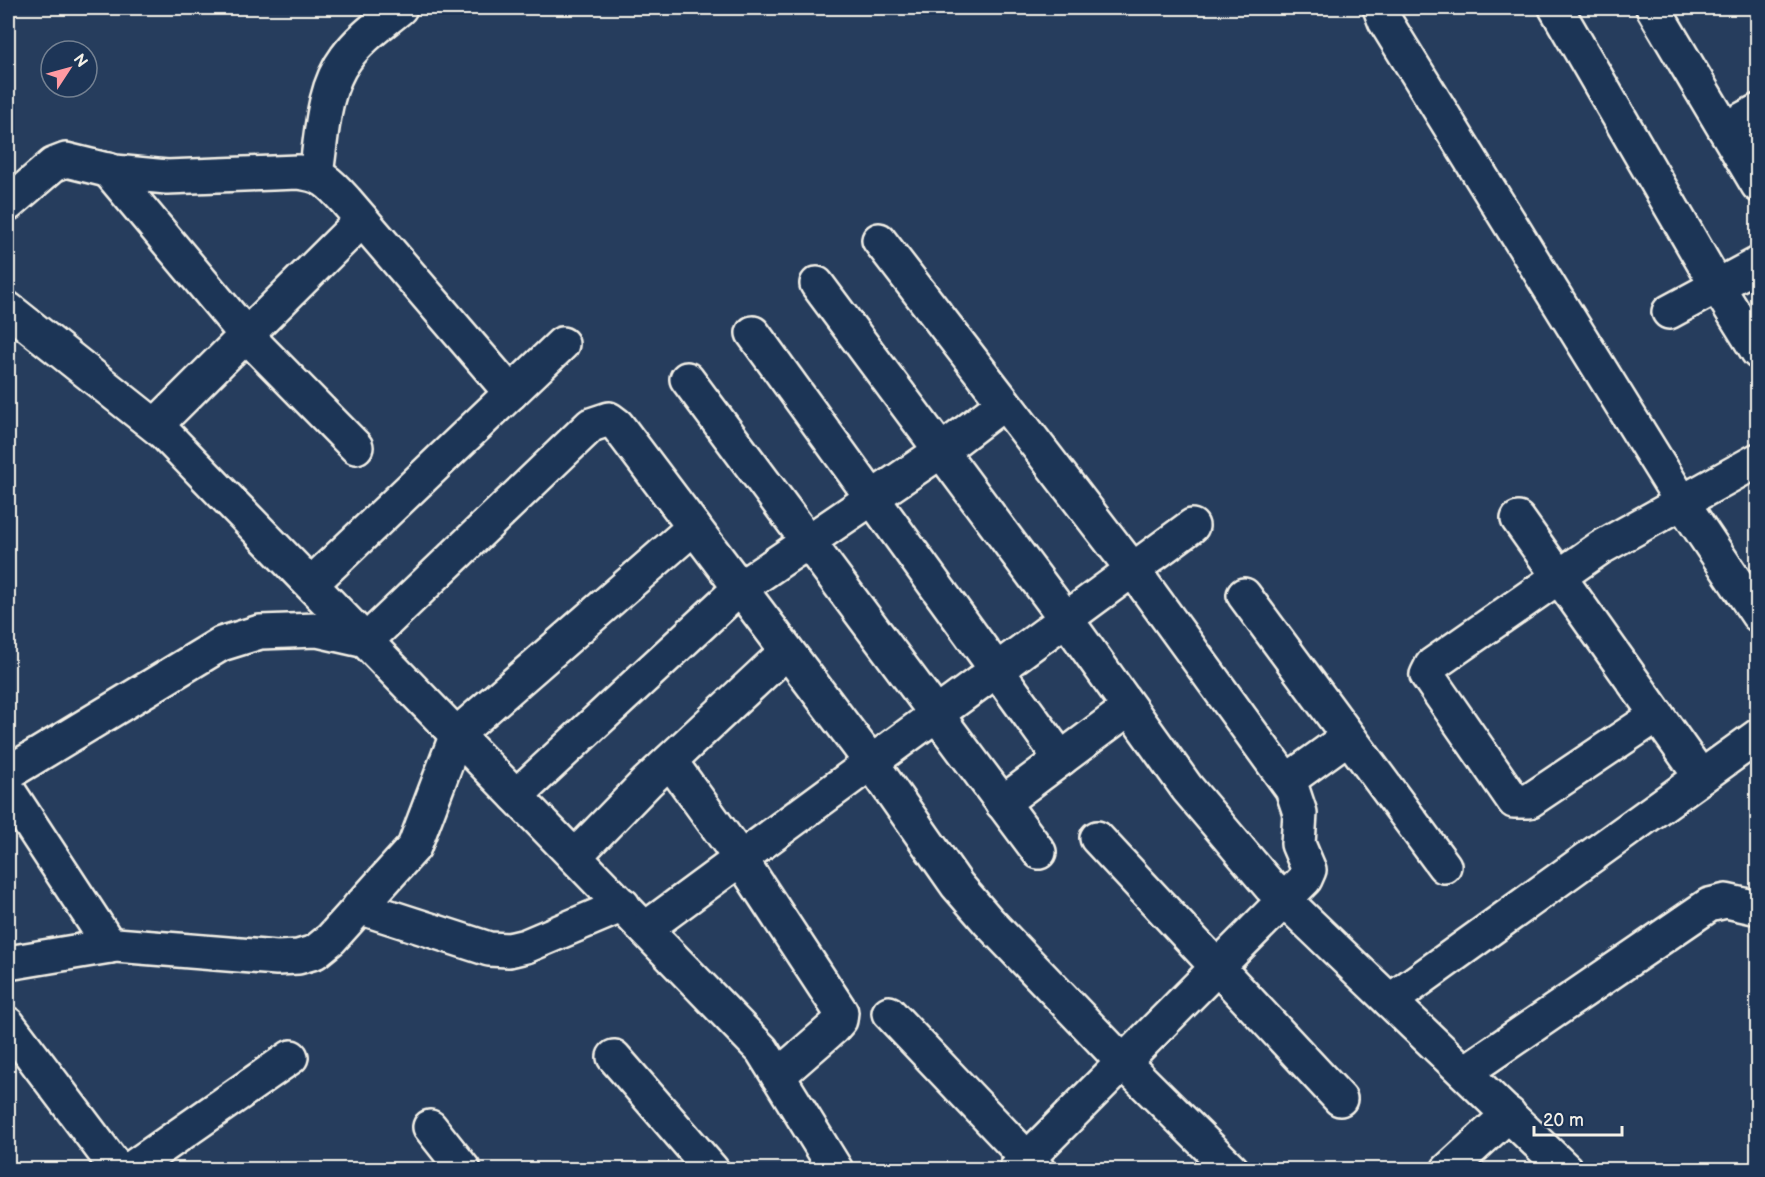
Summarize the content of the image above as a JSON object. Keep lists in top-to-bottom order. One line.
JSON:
{"scale_bar":"20 m","north":"top right"}
